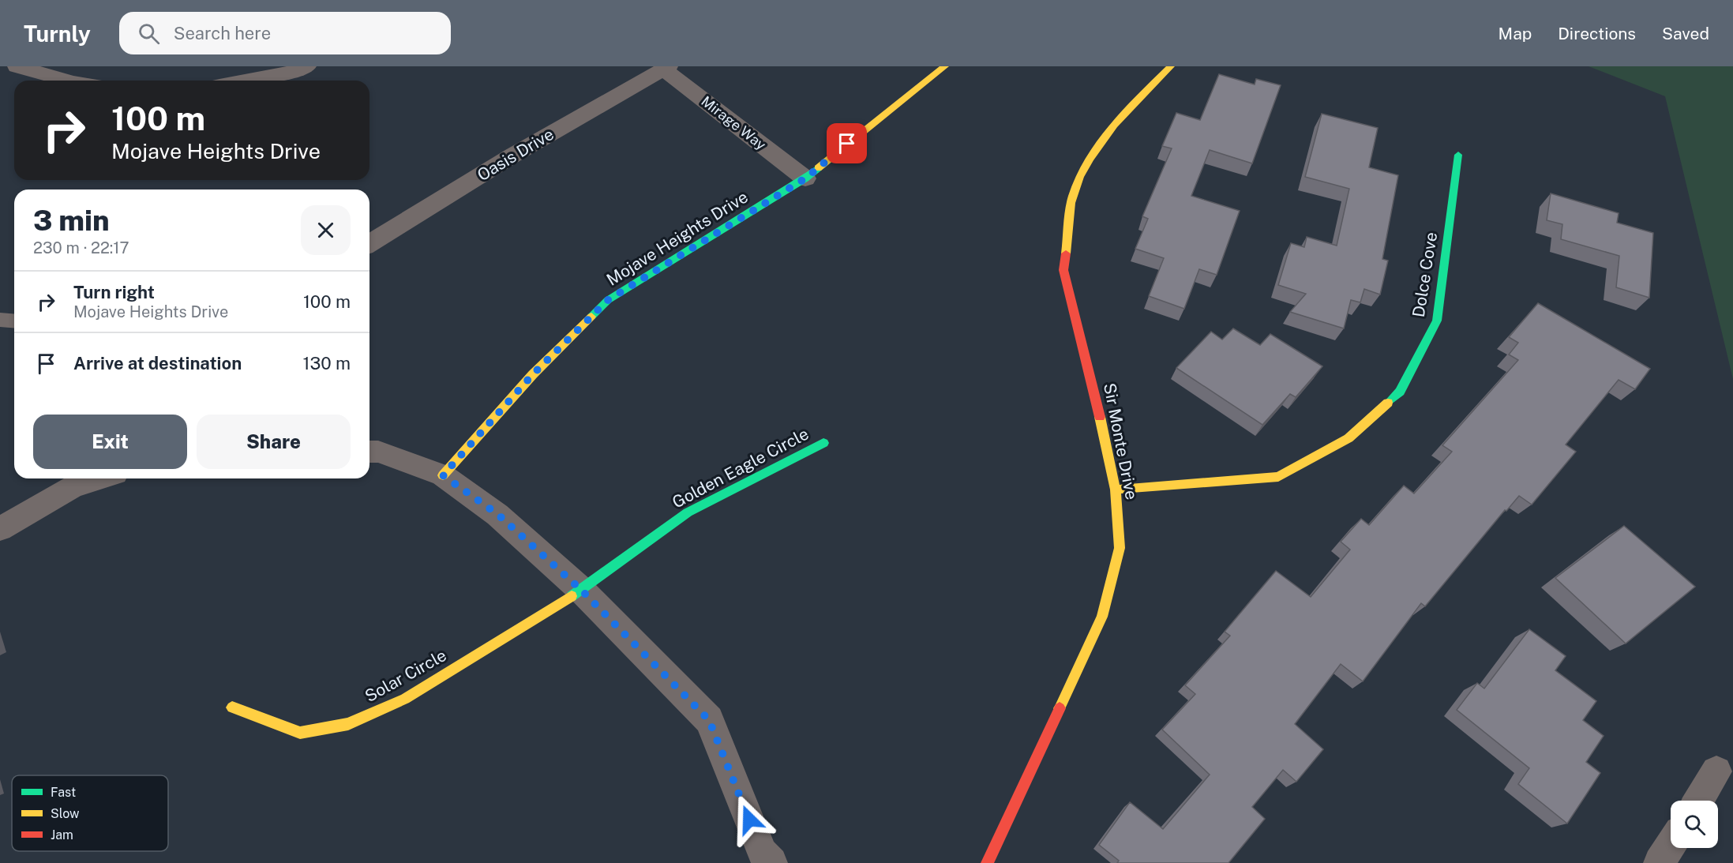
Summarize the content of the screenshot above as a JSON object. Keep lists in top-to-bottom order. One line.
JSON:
{"streets":{"street":["Mirage Way","Oasis Drive","Mojave Heights Drive","Dolce Cove","Sir Monte Drive","Golden Eagle Circle","Solar Circle"]},"crossings":[["Mirage Way","Oasis Drive"],["Mirage Way","Mojave Heights Drive"],["Dolce Cove","Sir Monte Drive"],["Golden Eagle Circle","Solar Circle"]],"legend":["Fast","Slow","Jam"],"page":{"header":"Turnly","search":"Search here","nav":["Map","Directions","Saved"],"turn":["100 m","Mojave Heights Drive"],"heading":["3 min","230 m · 22:17"],"list":[{"name":"Turn right","note":"Mojave Heights Drive","value":"100 m"},{"name":"Arrive at destination","value":"130 m"}],"buttons":["Exit","Share"]}}
